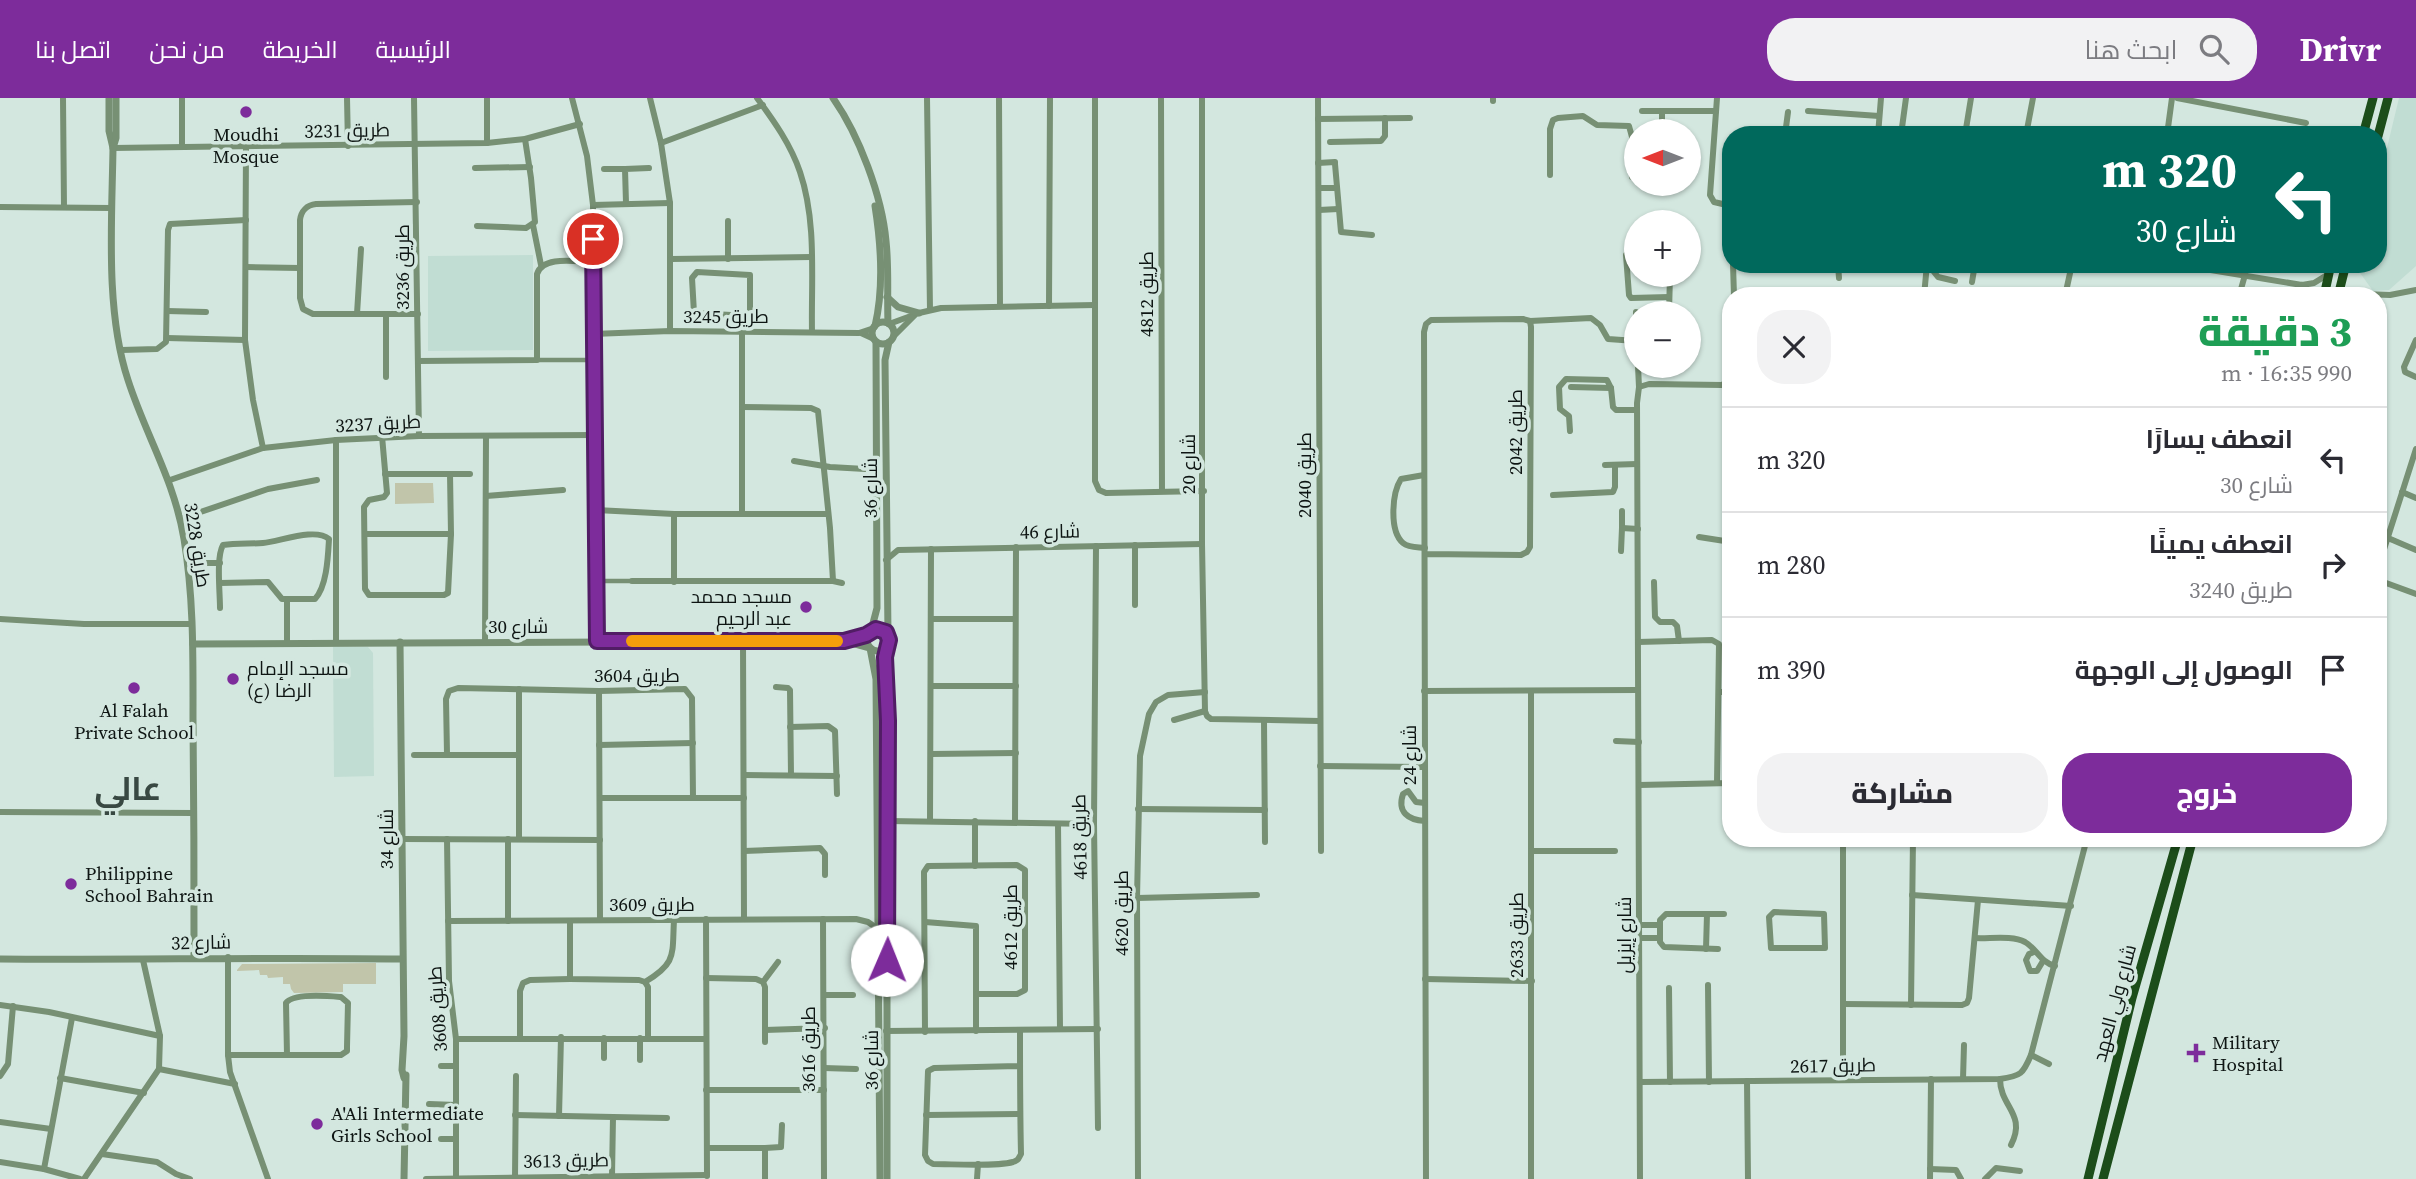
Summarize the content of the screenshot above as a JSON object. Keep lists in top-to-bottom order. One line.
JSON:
{"streets":{"main road":["شارع ولي العهد"],"street":["طريق 3231","طريق 3236","طريق 4812","طريق 3245","طريق 3237","طريق 2042","شارع 20","طريق 2040","شارع 36","شارع 46","طريق 3228","شارع 30","طريق 3604","شارع 24","طريق 4618","شارع 34","طريق 3609","طريق 4620","طريق 4612","طريق 2633","شارع إيزيل","شارع 32","طريق 3608","طريق 3616","طريق 2617","طريق 3613"]},"crossings":[["طريق 3231","طريق 3236"],["طريق 3231","طريق 3228"],["طريق 3236","طريق 3237"],["طريق 3245","شارع 36"],["طريق 3237","طريق 3228"],["طريق 2042","شارع 24"],["شارع 20","شارع 46"],["شارع 20","طريق 4620"],["شارع 36","شارع 30"],["شارع 36","طريق 3609"],["شارع 46","طريق 4618"],["طريق 3228","شارع 30"],["طريق 3228","شارع 32"],["شارع 30","شارع 34"],["شارع 34","شارع 32"],["طريق 3609","طريق 3608"],["طريق 3609","طريق 3616"],["شارع إيزيل","طريق 2617"],["طريق 3608","طريق 3613"]],"districts":["عالي"],"places":{"other":["Moudhi Mosque","مسجد محمد عبد الرحيم","مسجد الإمام الرضا (ع)","Al Falah Private School","Philippine School Bahrain","A'Ali Intermediate Girls School"],"health":["Military Hospital"]},"north":"left","page":{"header":"Drivr","search":"ابحث هنا","nav":["الرئيسية","الخريطة","من نحن","اتصل بنا"],"map_buttons":["+","−"],"turn":["320 m","شارع 30"],"heading":["3 دقيقة","990 m · 16:35"],"list":[{"name":"انعطف يسارًا","note":"شارع 30","value":"320 m"},{"name":"انعطف يمينًا","note":"طريق 3240","value":"280 m"},{"name":"الوصول إلى الوجهة","value":"390 m"}],"buttons":["خروج","مشاركة"]}}
